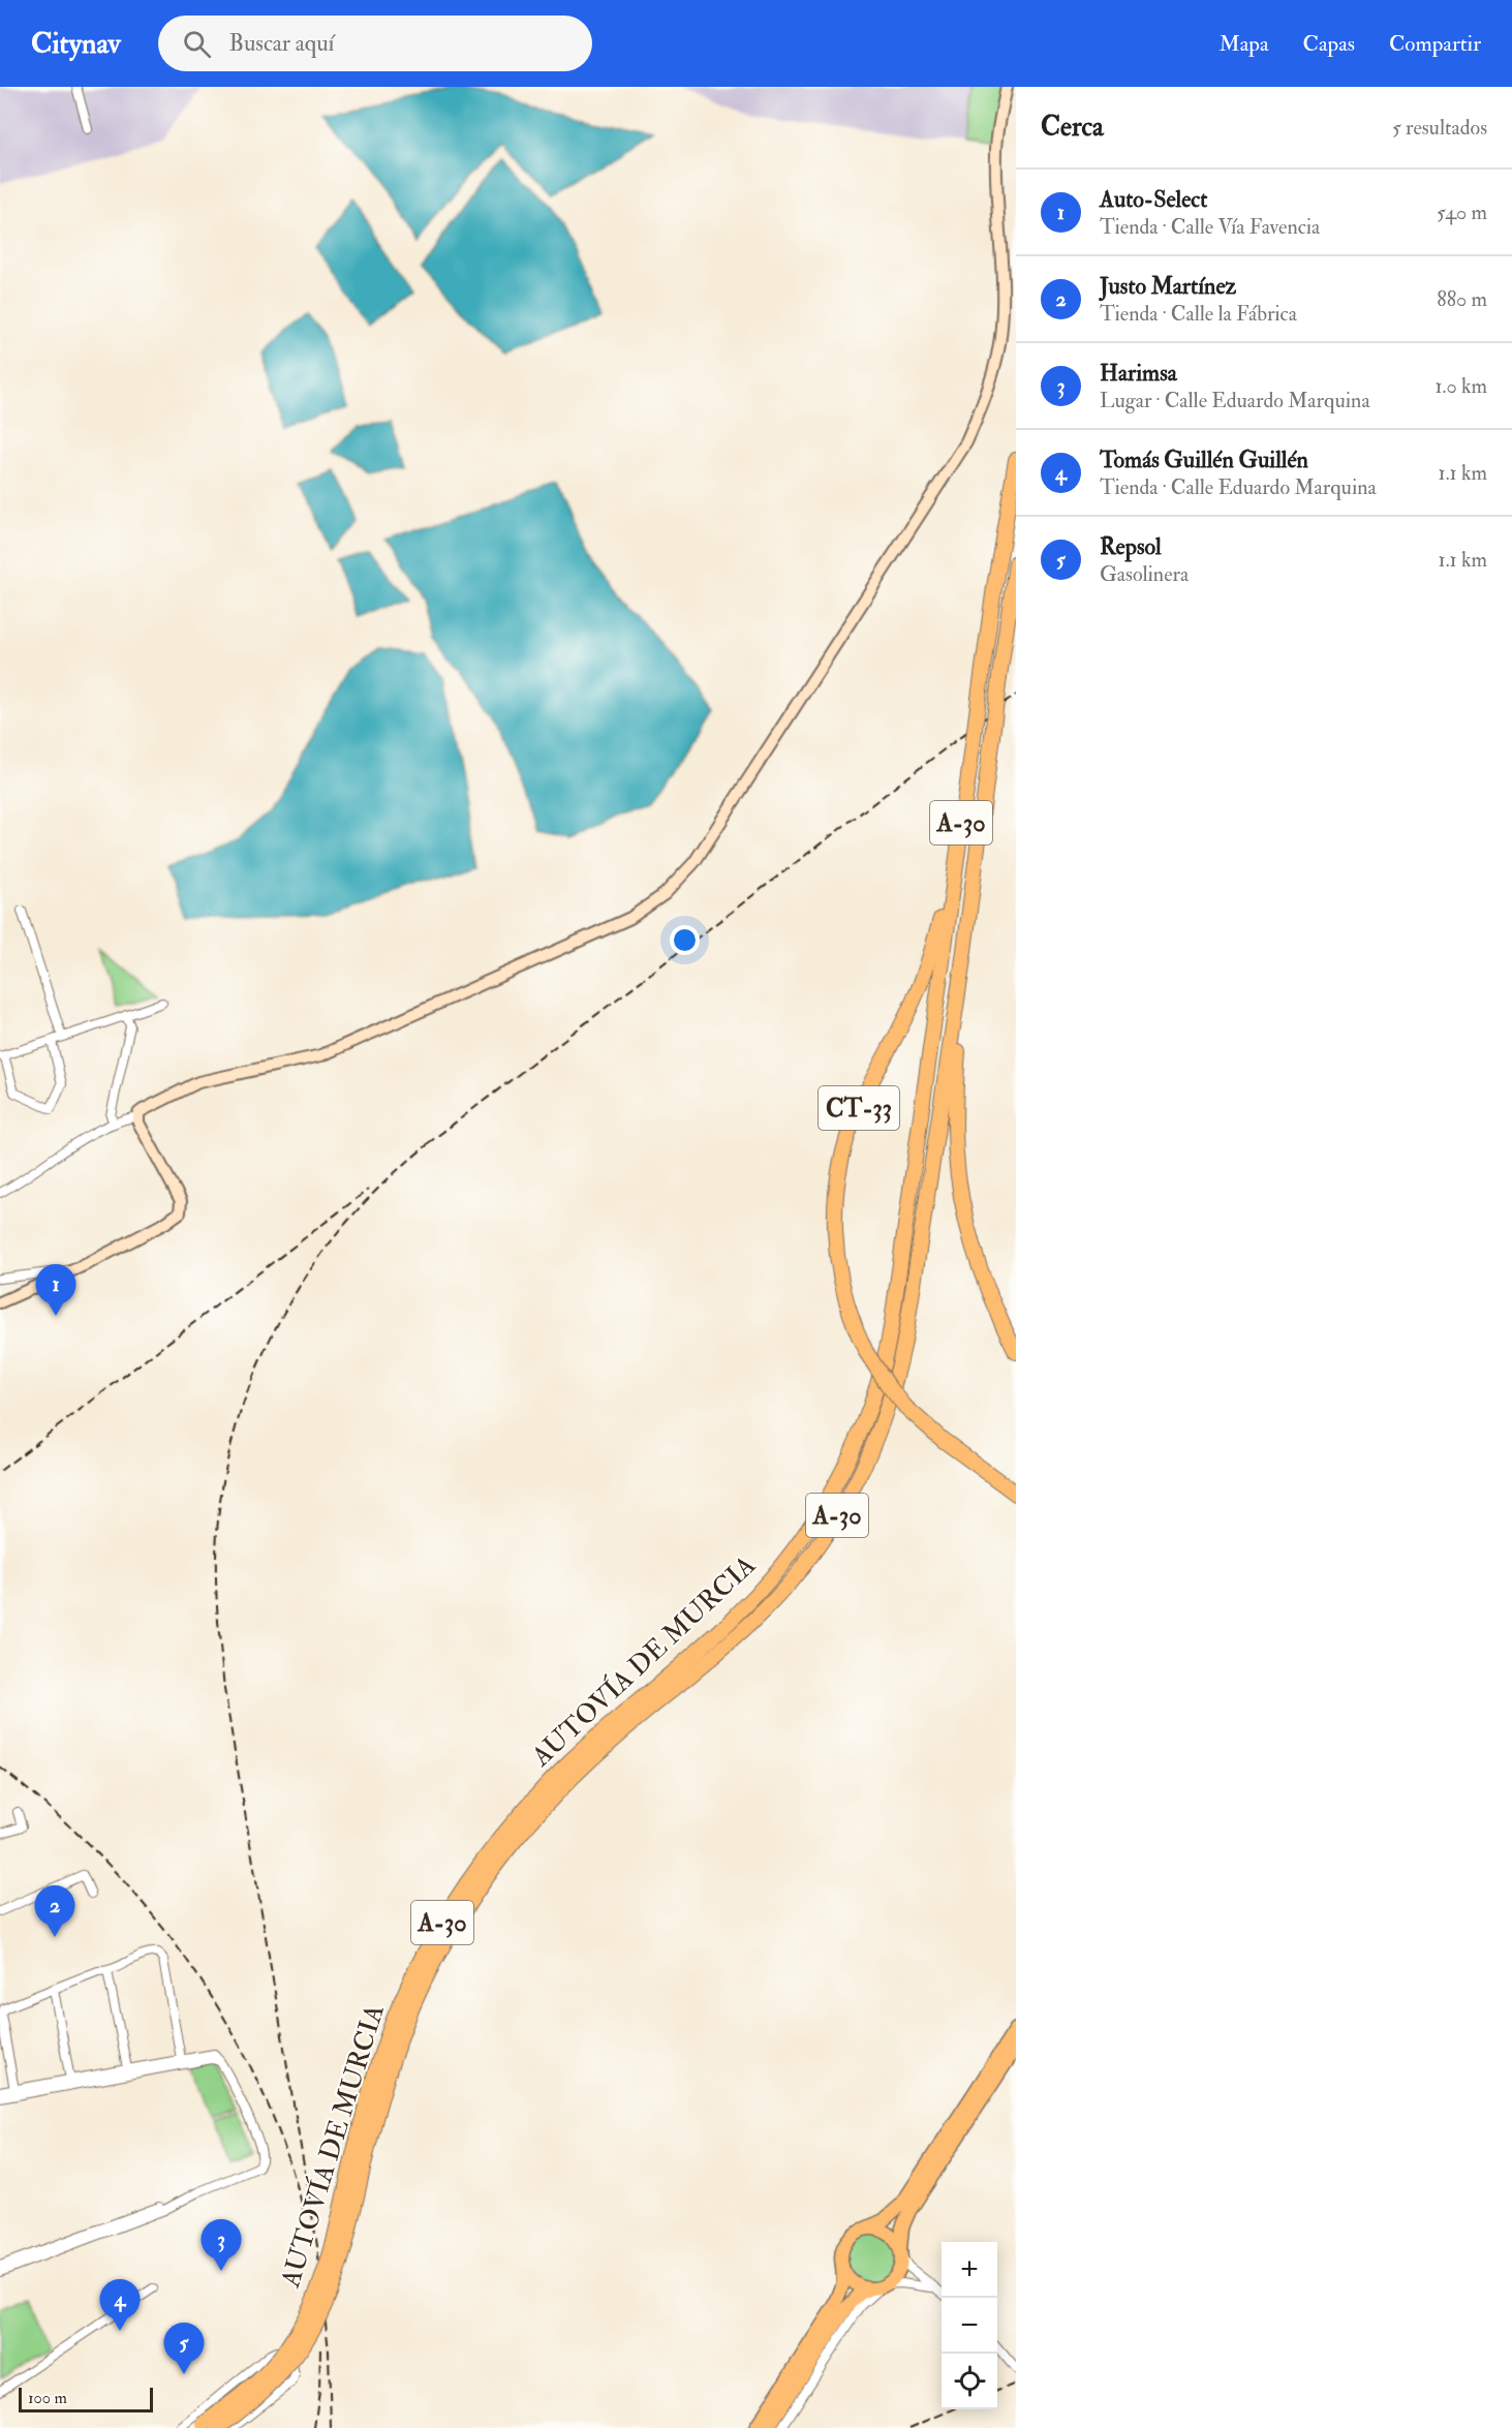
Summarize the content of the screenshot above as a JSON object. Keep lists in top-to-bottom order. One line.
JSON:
{"streets":{"highway":["A-30","CT-33","AUTOVÍA DE MURCIA"]},"crossings":[["CT-33","AUTOVÍA DE MURCIA"]],"scale_bar":"100 m","page":{"header":"Citynav","search":"Buscar aquí","nav":["Mapa","Capas","Compartir"],"heading":["Cerca","5 resultados"],"list":[{"mark":"1","name":"Auto-Select","note":"Tienda · Calle Vía Favencia","value":"540 m"},{"mark":"2","name":"Justo Martínez","note":"Tienda · Calle la Fábrica","value":"880 m"},{"mark":"3","name":"Harimsa","note":"Lugar · Calle Eduardo Marquina","value":"1.0 km"},{"mark":"4","name":"Tomás Guillén Guillén","note":"Tienda · Calle Eduardo Marquina","value":"1.1 km"},{"mark":"5","name":"Repsol","note":"Gasolinera","value":"1.1 km"}],"pins":["1","2","3","4","5"],"map_buttons":["+","−"],"scale":"100 m"}}
